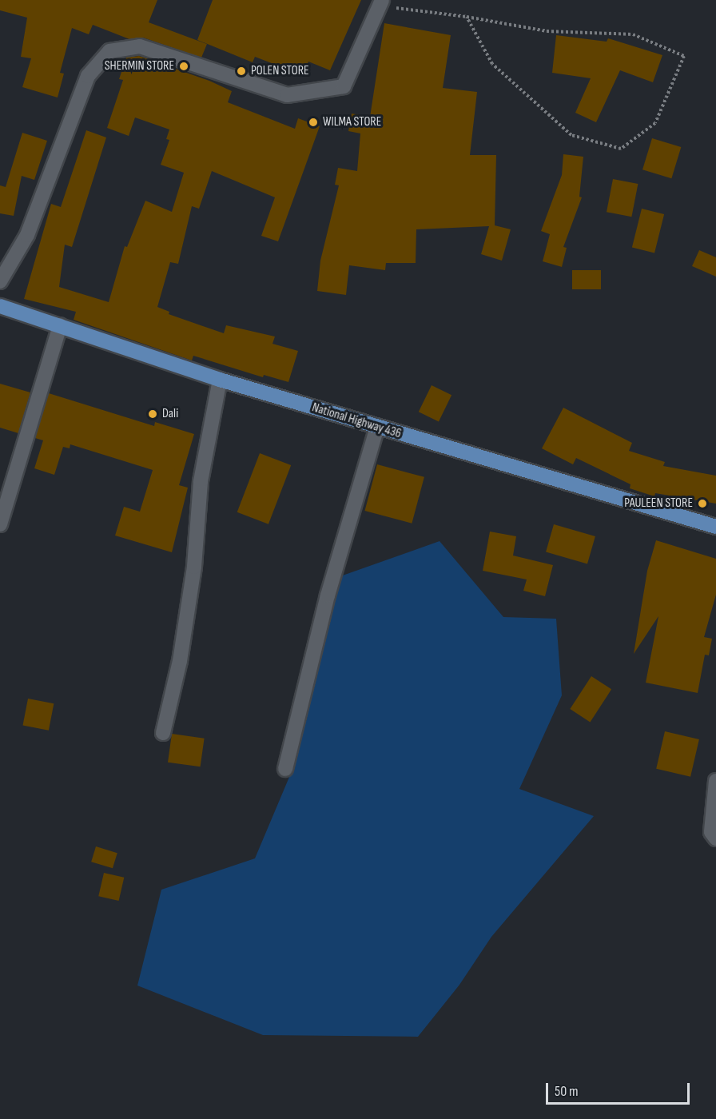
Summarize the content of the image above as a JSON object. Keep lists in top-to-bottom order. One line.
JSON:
{"streets":{"main road":["National Highway 436"]},"places":["SHERMIN STORE","POLEN STORE","WILMA STORE","Dali","PAULEEN STORE"],"scale_bar":"50 m"}
